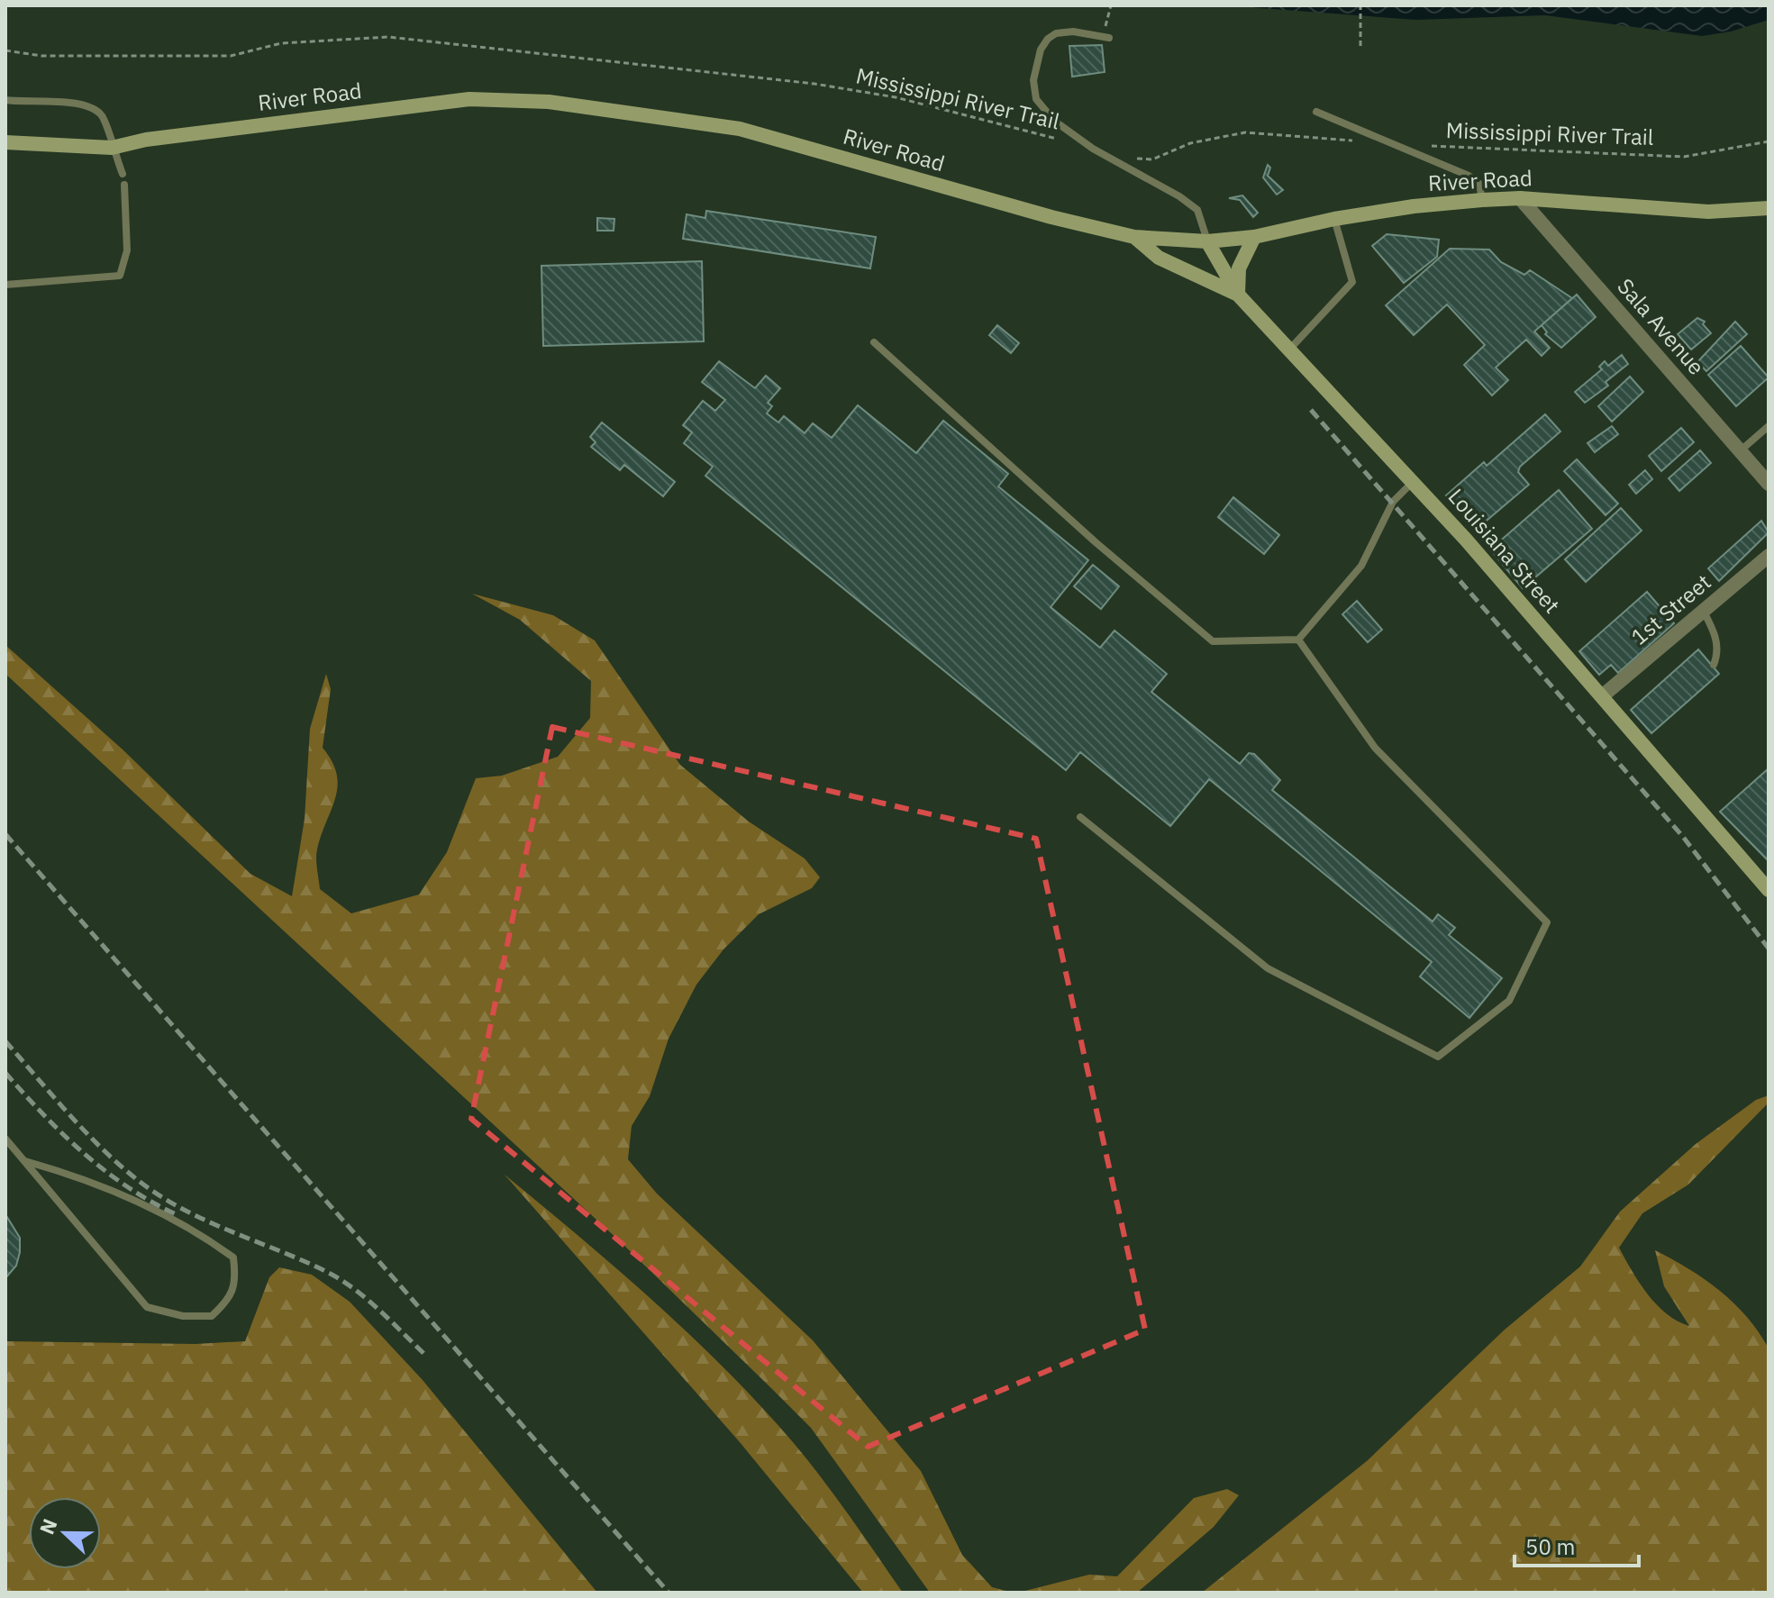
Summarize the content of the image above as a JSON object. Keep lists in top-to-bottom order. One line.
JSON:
{"streets":{"main road":["River Road","Louisiana Street"],"street":["Sala Avenue","1st Street"],"path":["Mississippi River Trail"]},"crossings":[["River Road","Sala Avenue"],["River Road","Louisiana Street"],["Louisiana Street","1st Street"]],"scale_bar":"50 m","north":"left"}
